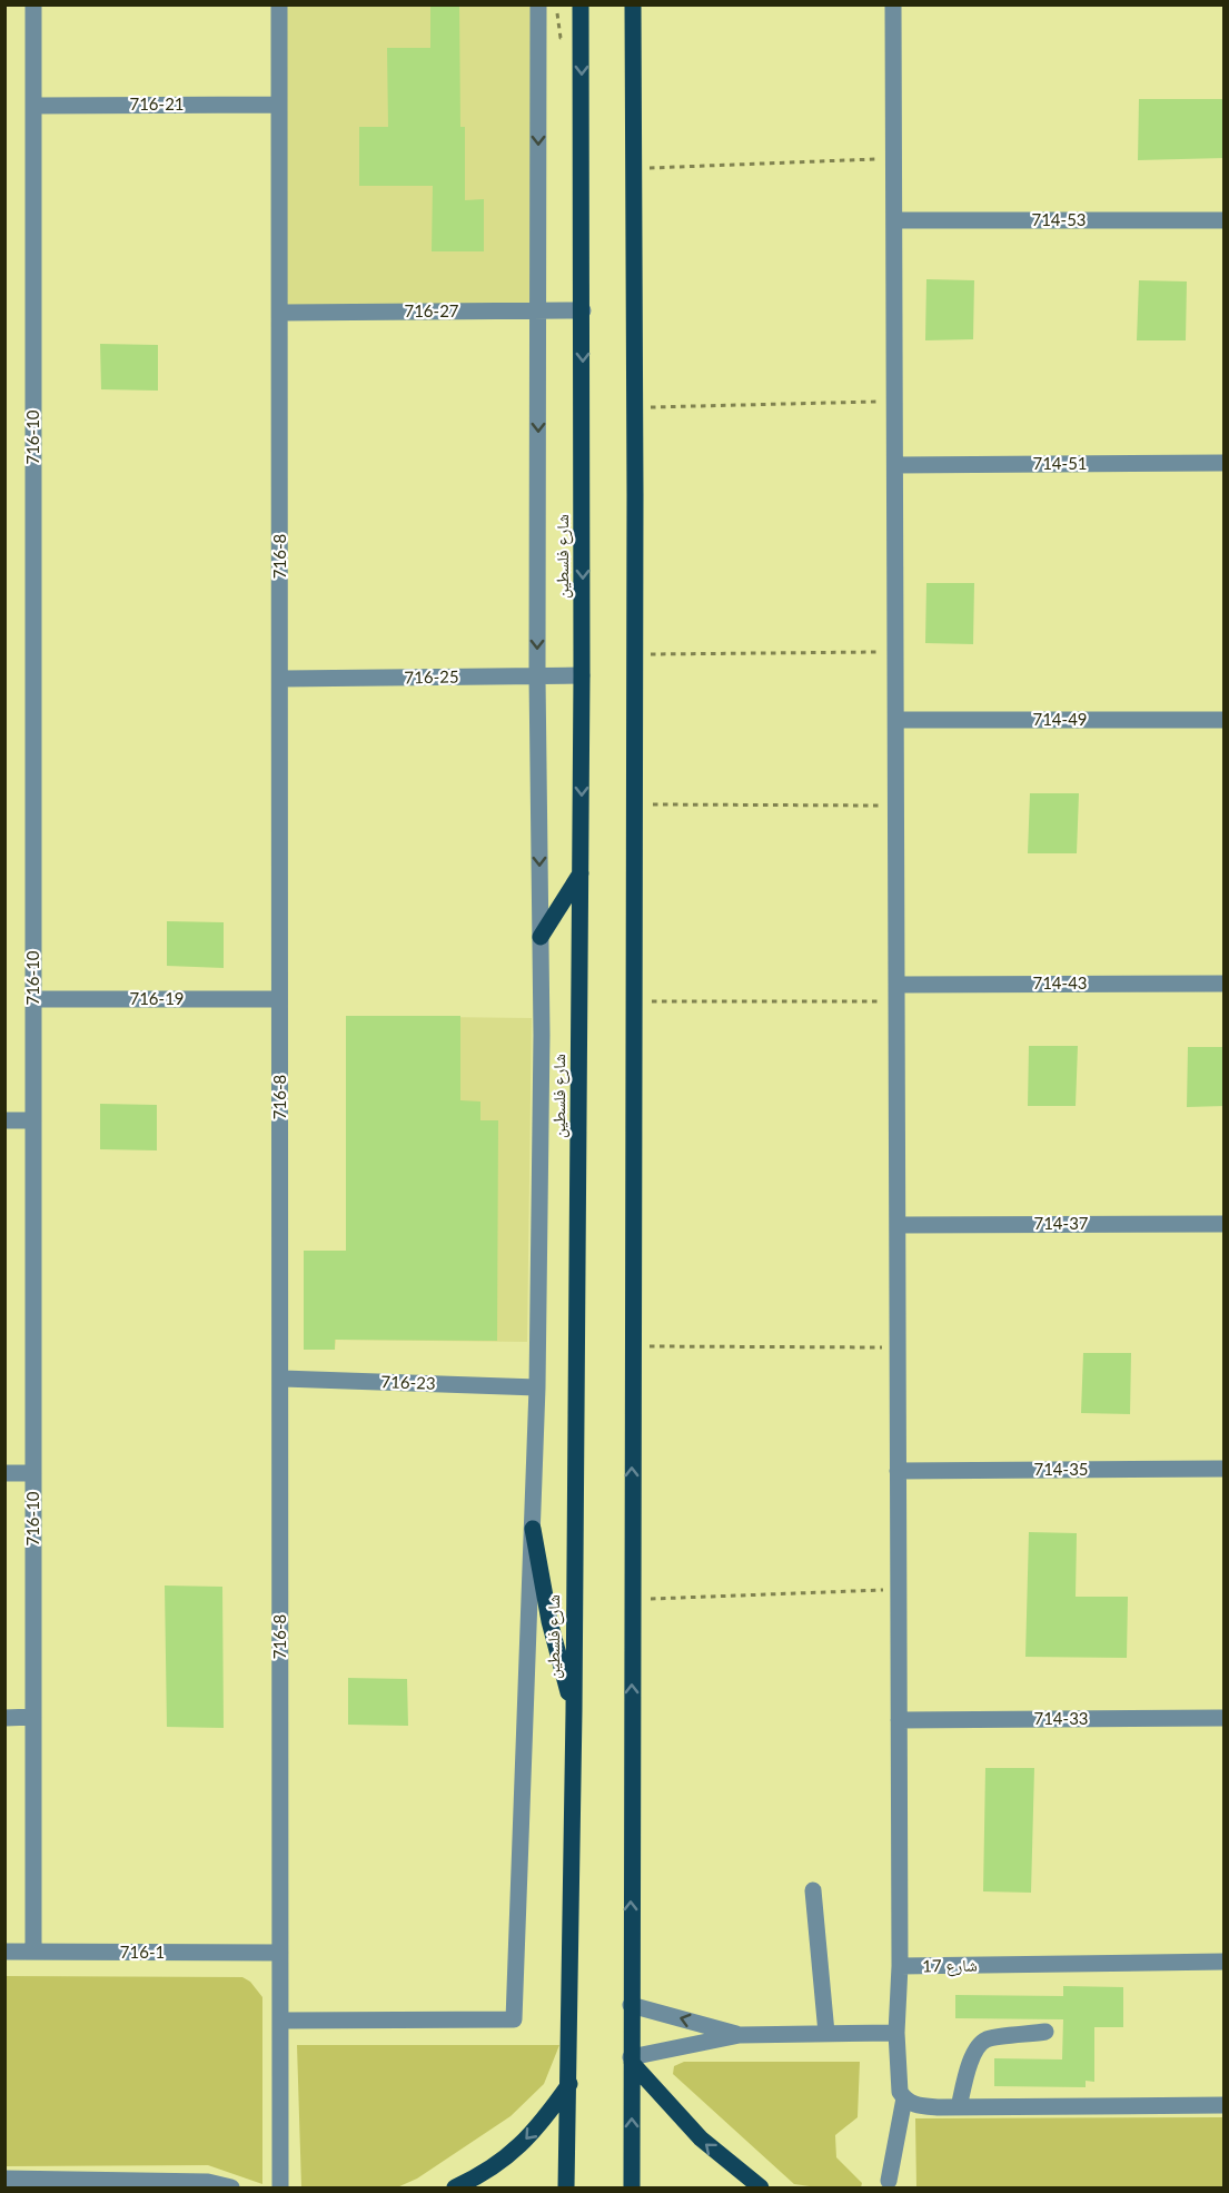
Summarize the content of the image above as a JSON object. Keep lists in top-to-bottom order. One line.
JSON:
{"streets":{"main road":["شارع فلسطين"],"street":["716-21","714-53","716-27","716-10","714-51","716-8","716-25","714-49","714-43","716-19","714-37","716-23","714-35","714-33","716-1","شارع 17"]},"crossings":[["716-21","716-10"],["716-21","716-8"],["716-27","716-8"],["716-27","شارع فلسطين"],["716-10","716-19"],["716-10","716-1"],["716-8","716-25"],["716-8","716-19"],["716-8","716-23"],["716-8","716-1"],["شارع فلسطين","716-25"]]}
